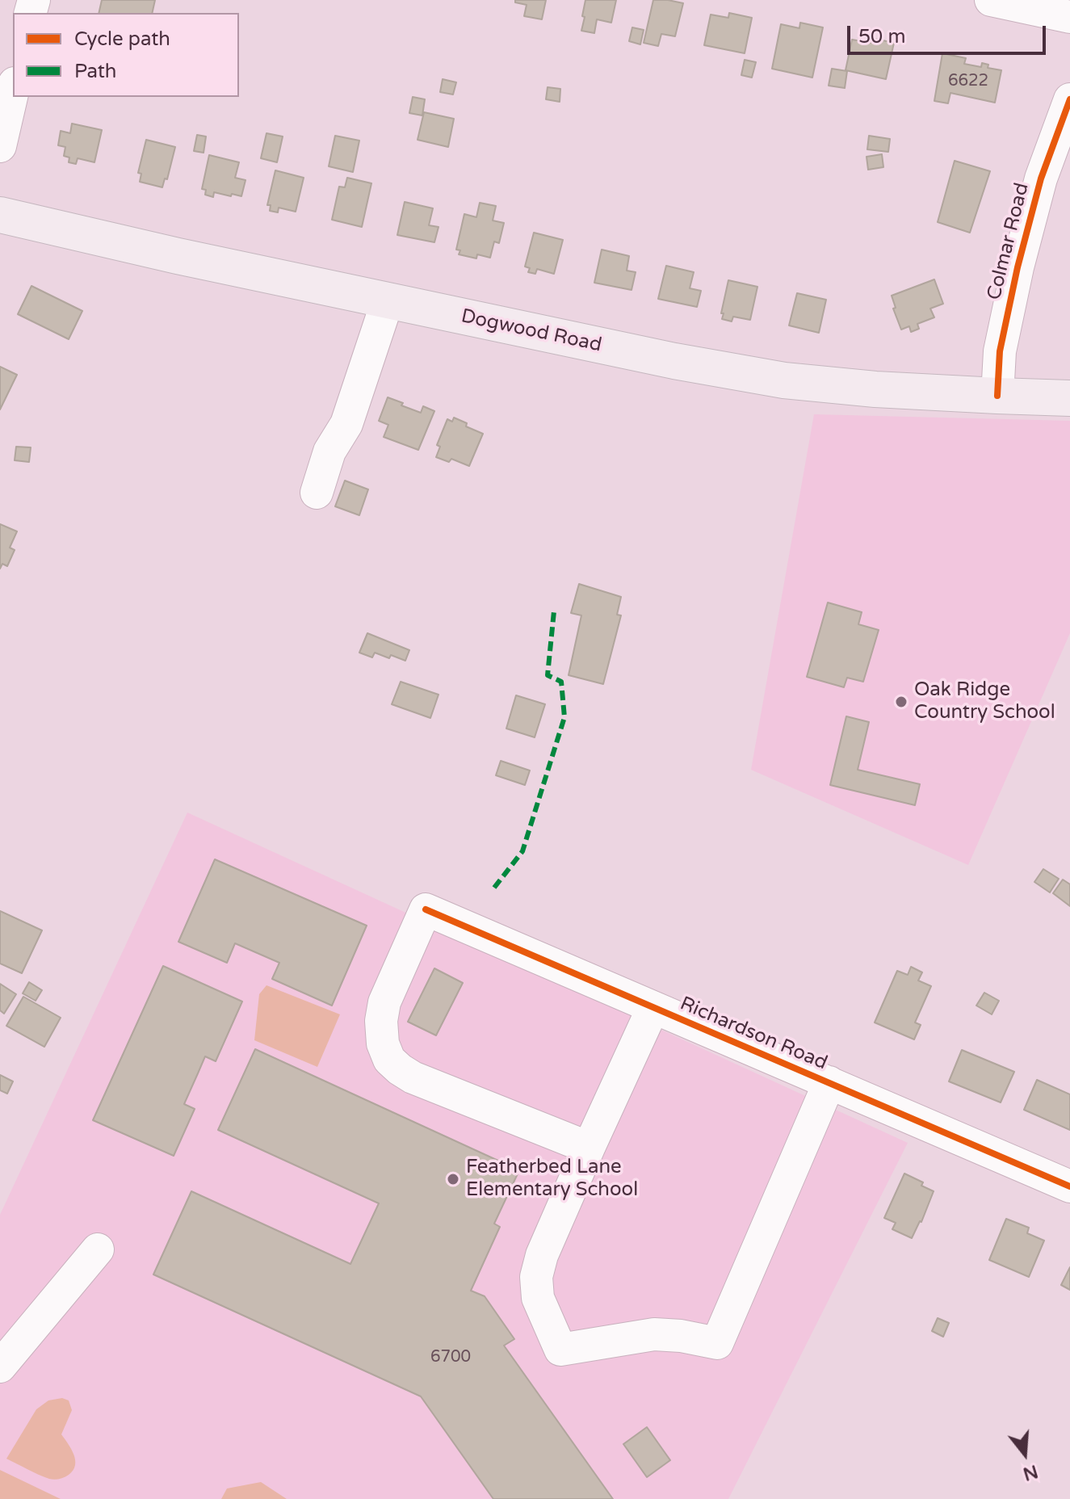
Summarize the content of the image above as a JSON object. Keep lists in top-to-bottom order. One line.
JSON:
{"streets":{"main road":["Dogwood Road"],"street":["Colmar Road","Richardson Road"]},"crossings":[["Colmar Road","Dogwood Road"]],"places":["Oak Ridge Country School","Featherbed Lane Elementary School"],"house_numbers":["6622","6700"],"legend":["Cycle path","Path"],"scale_bar":"50 m","north":"bottom"}
